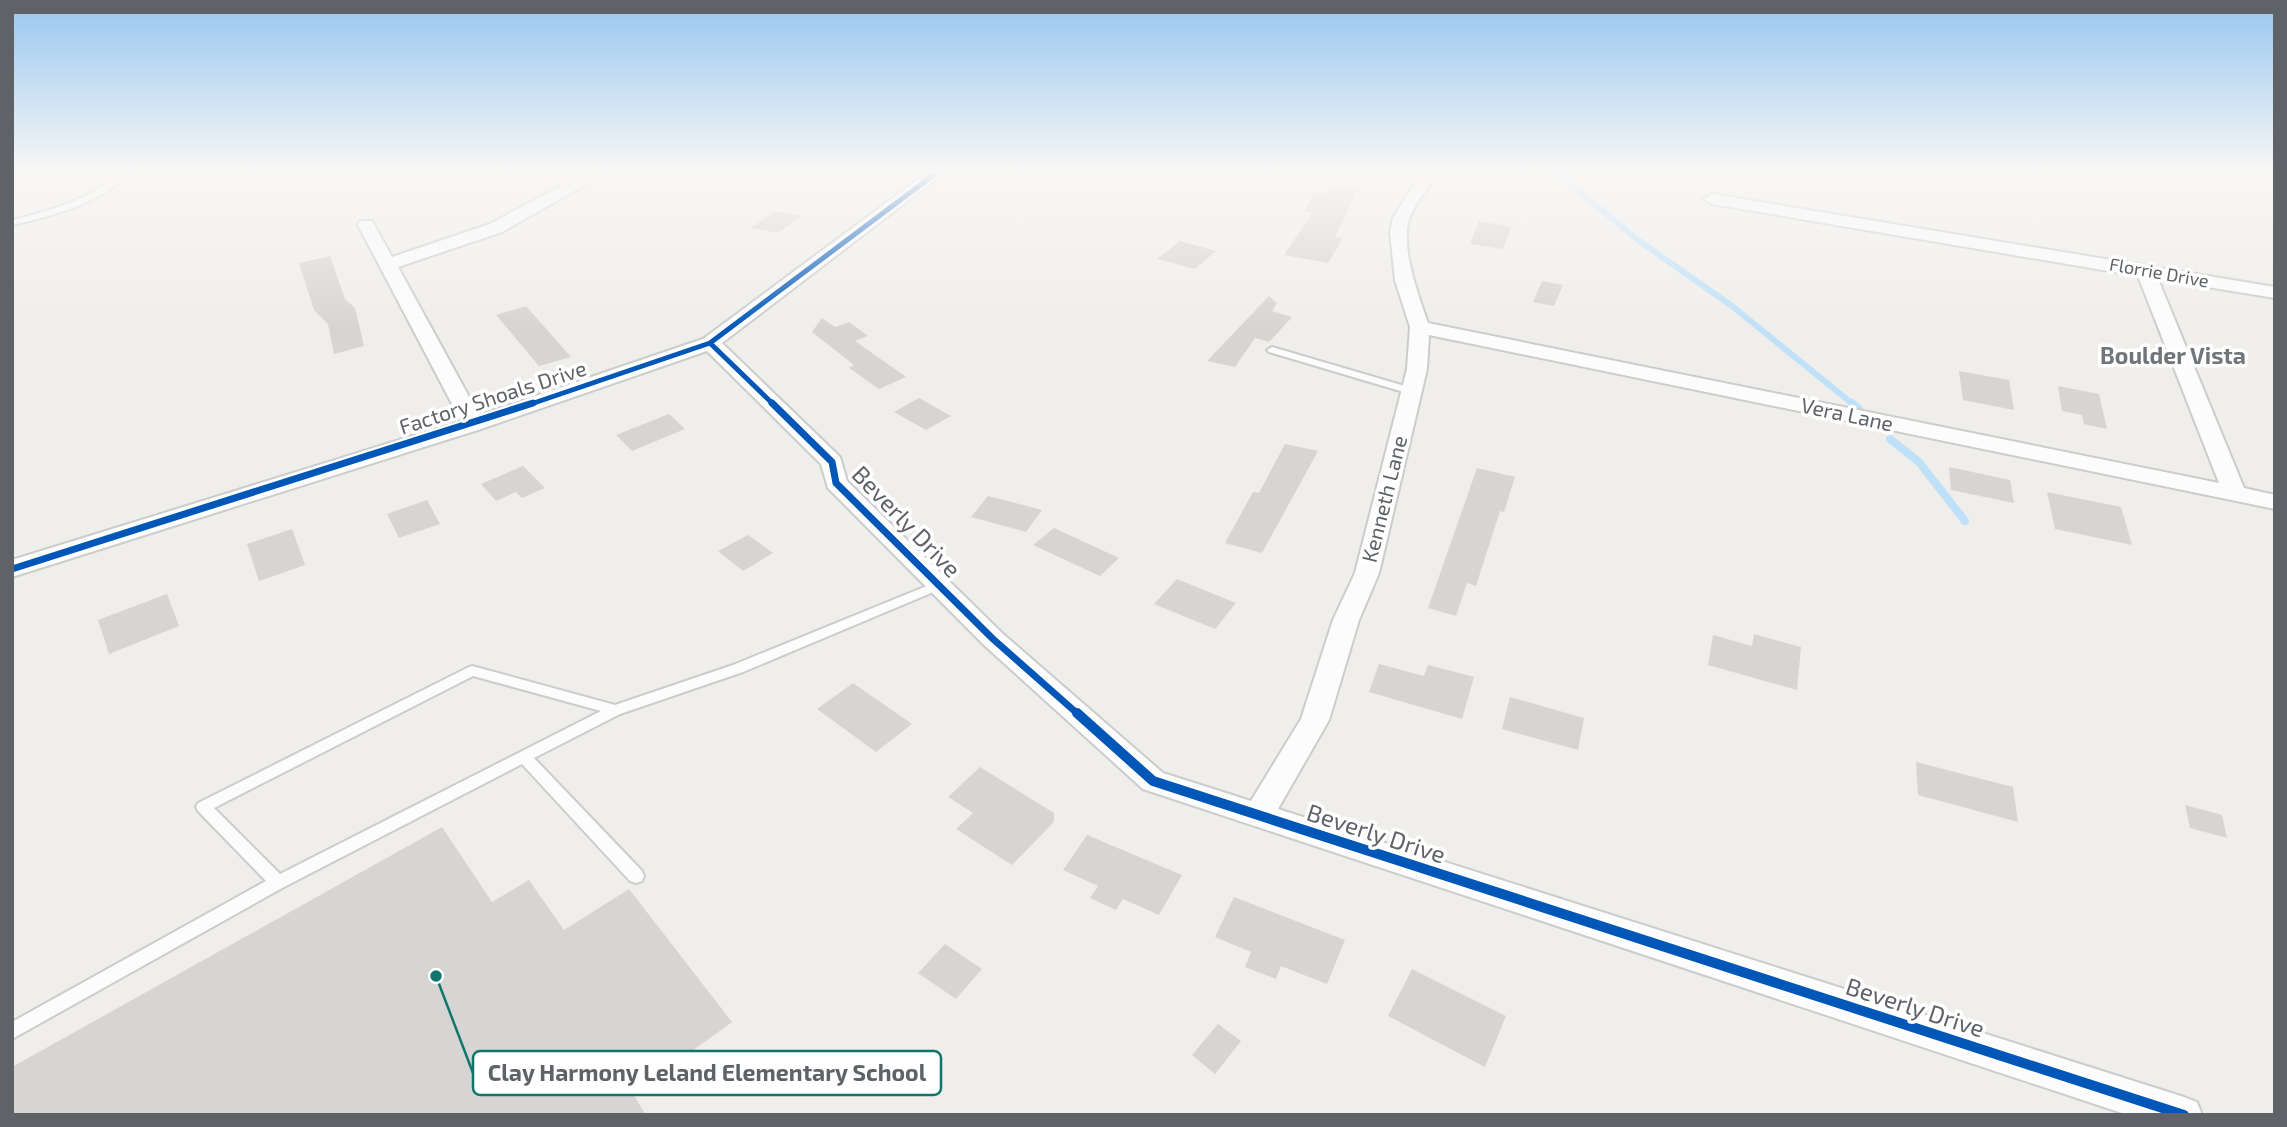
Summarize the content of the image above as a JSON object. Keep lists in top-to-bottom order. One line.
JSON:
{"streets":{"street":["Florrie Drive","Factory Shoals Drive","Vera Lane","Kenneth Lane","Beverly Drive"]},"crossings":[["Factory Shoals Drive","Beverly Drive"],["Vera Lane","Kenneth Lane"],["Kenneth Lane","Beverly Drive"]],"districts":["Boulder Vista"],"places":["Clay Harmony Leland Elementary School"]}
